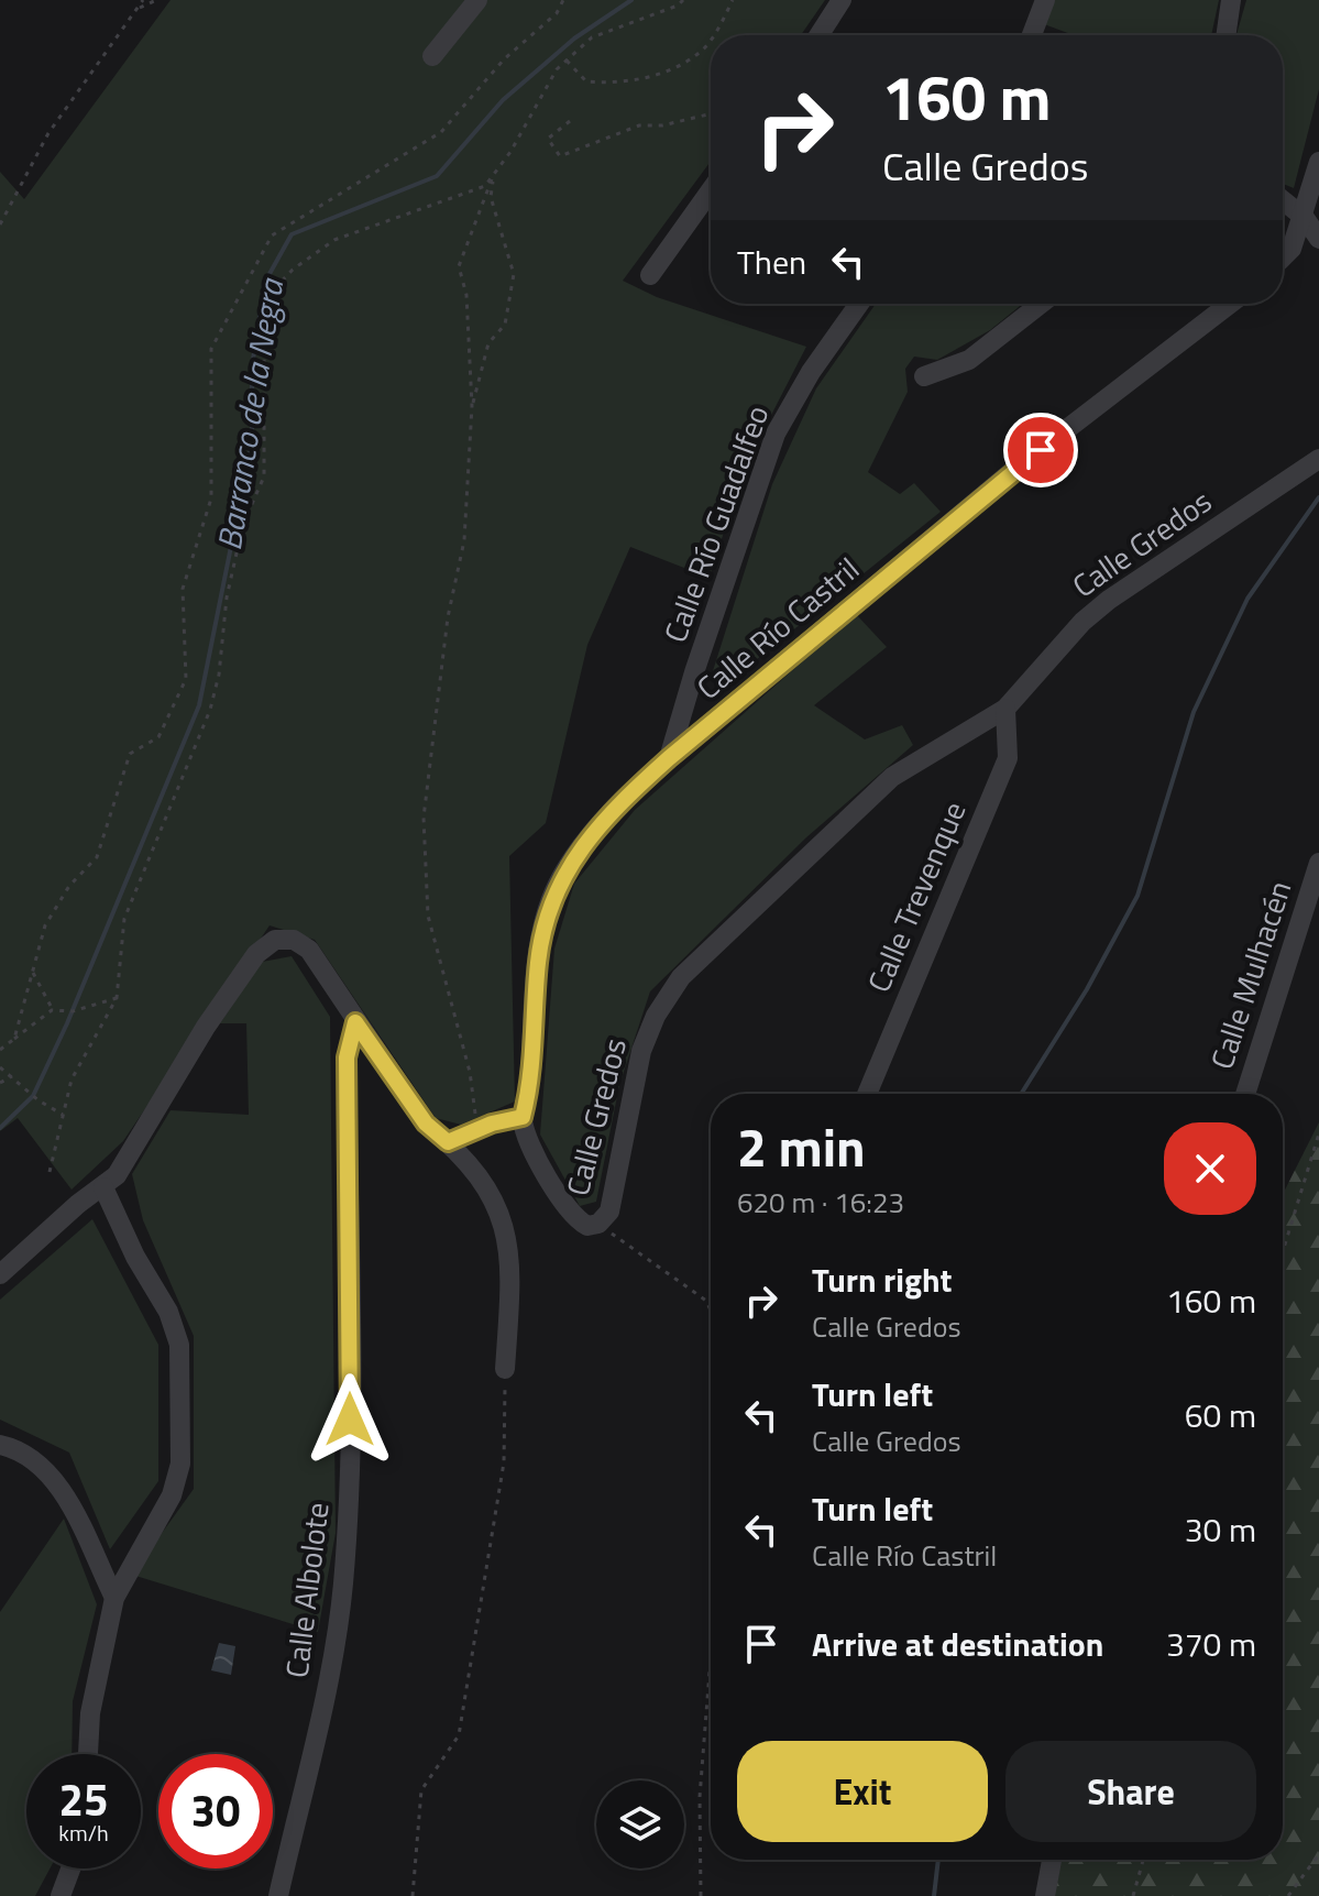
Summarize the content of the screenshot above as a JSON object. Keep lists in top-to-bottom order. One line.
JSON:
{"streets":{"street":["Calle Río Guadalfeo","Calle Gredos","Calle Río Castril","Calle Trevenque","Calle Mulhacén","Calle Albolote"]},"crossings":[["Calle Río Guadalfeo","Calle Río Castril"],["Calle Gredos","Calle Río Castril"],["Calle Gredos","Calle Trevenque"]],"water":["Barranco de la Negra"],"page":{"turn":["160 m","Calle Gredos"],"then":"Then","heading":["2 min","620 m · 16:23"],"list":[{"name":"Turn right","note":"Calle Gredos","value":"160 m"},{"name":"Turn left","note":"Calle Gredos","value":"60 m"},{"name":"Turn left","note":"Calle Río Castril","value":"30 m"},{"name":"Arrive at destination","value":"370 m"}],"buttons":["Exit","Share"],"speed":"25 km/h","limit":"30"}}
